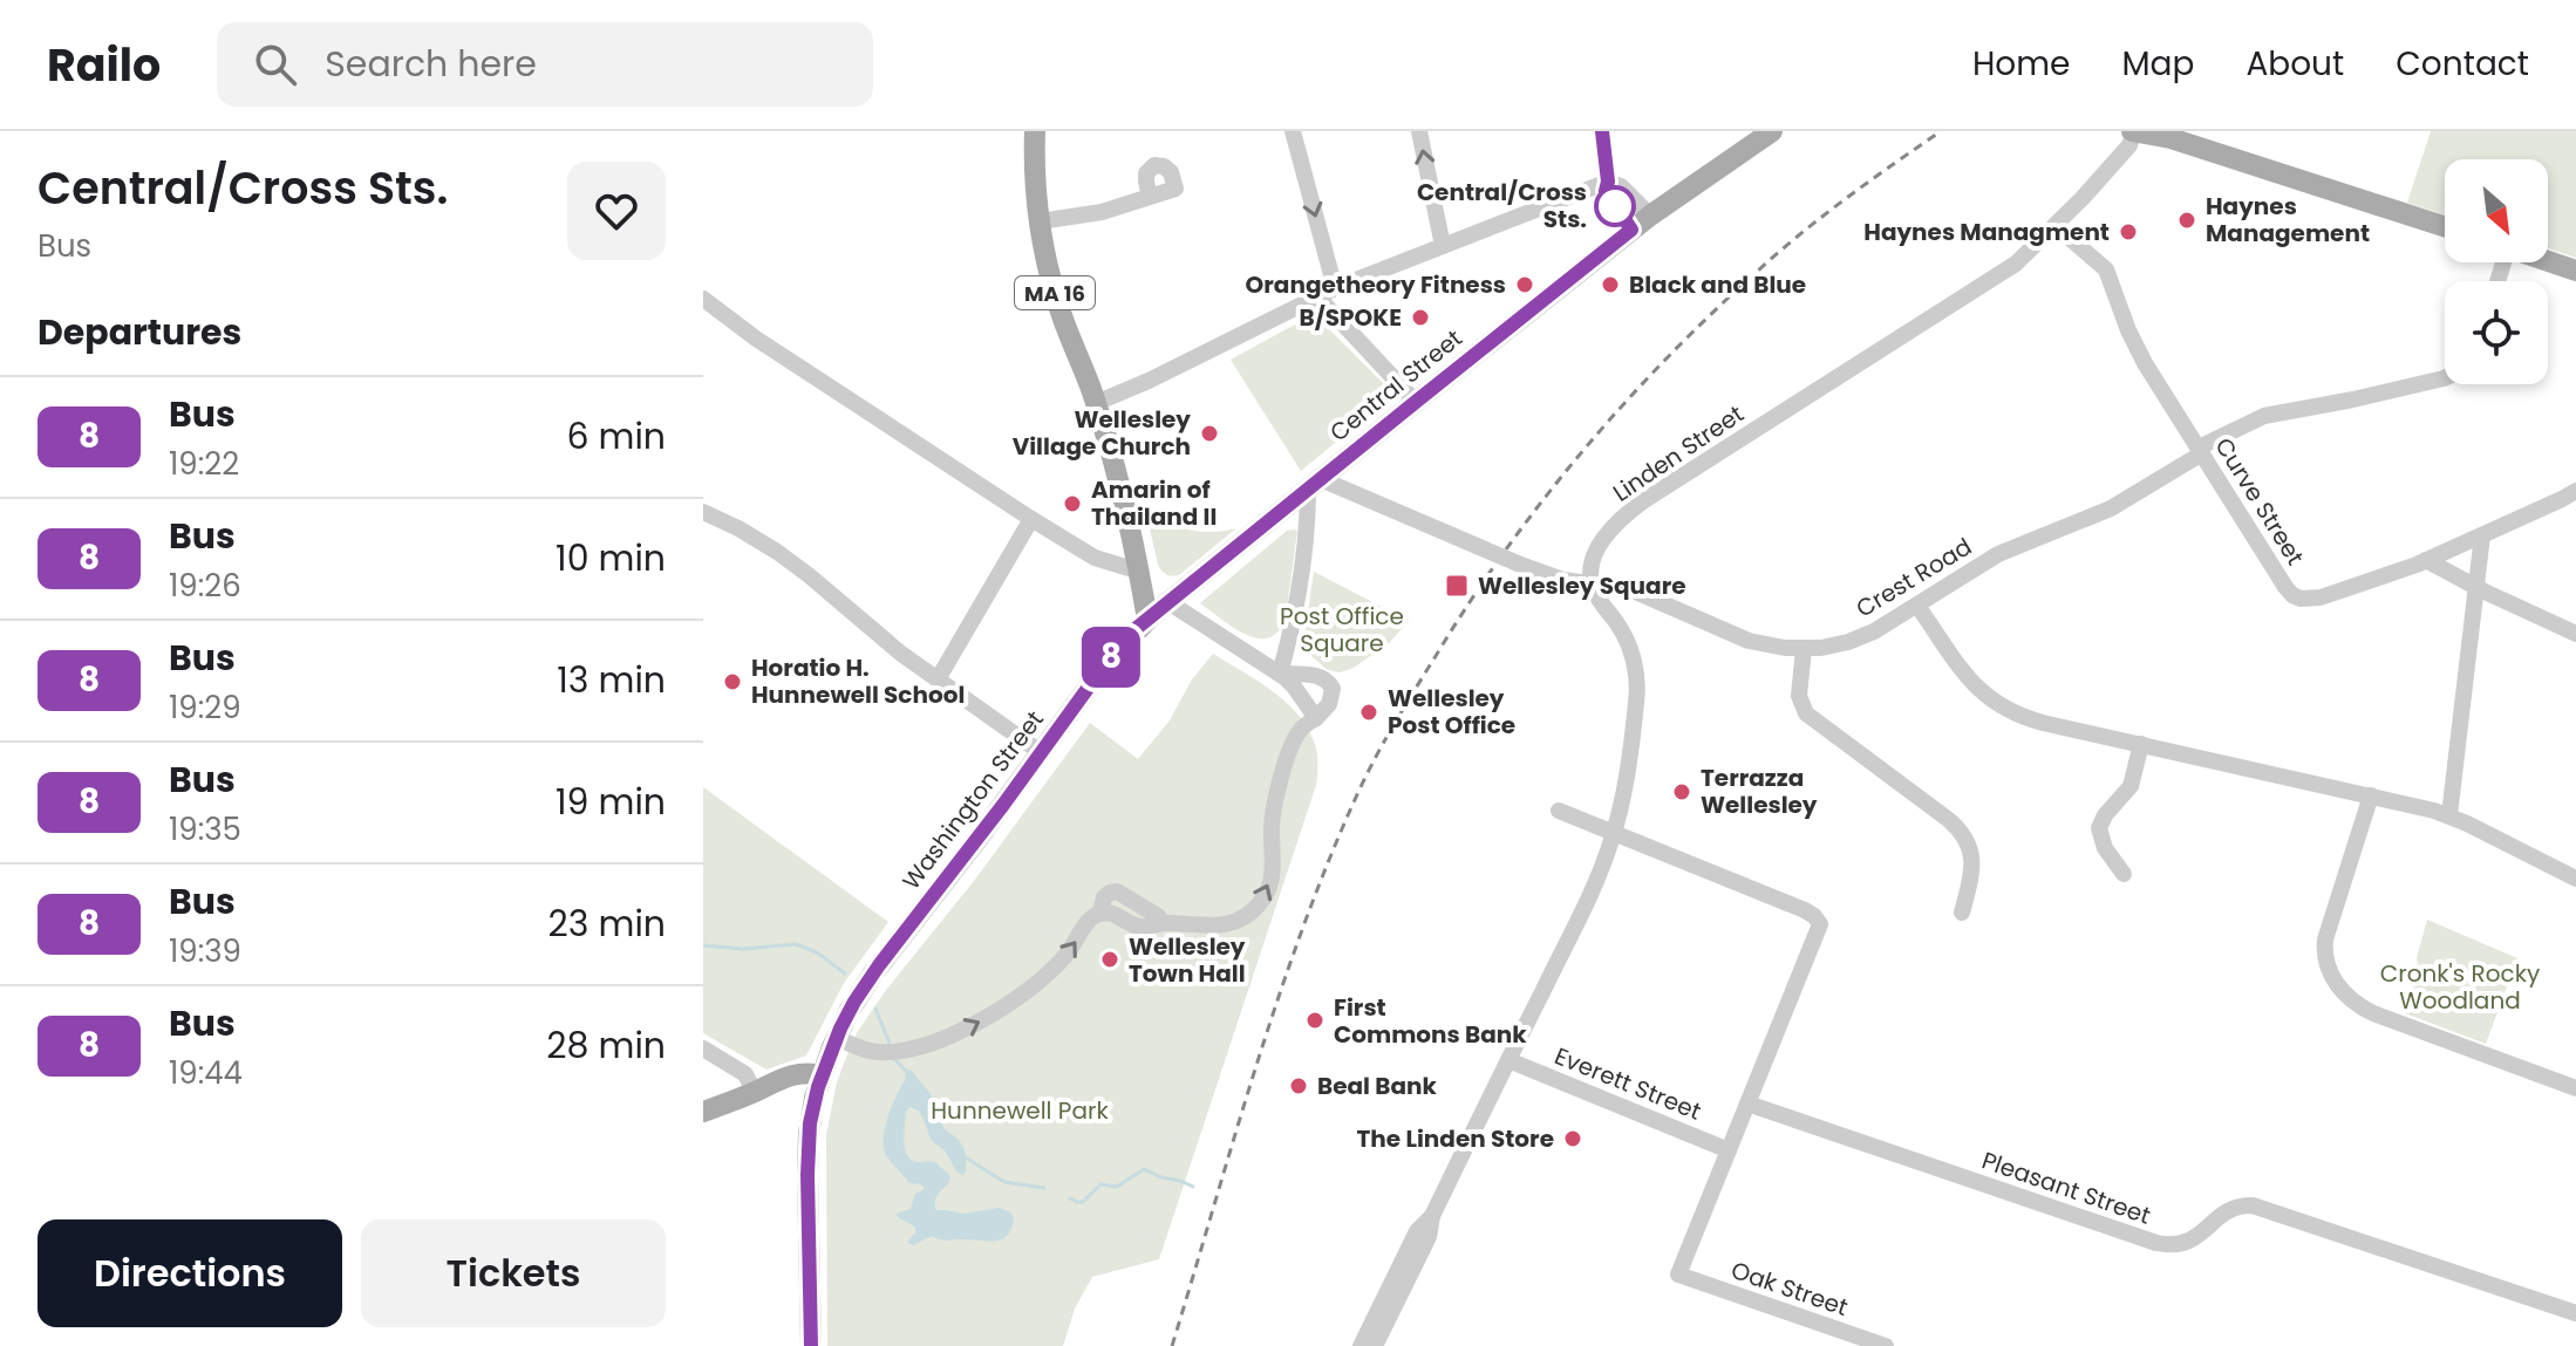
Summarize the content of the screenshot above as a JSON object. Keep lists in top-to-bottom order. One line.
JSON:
{"streets":{"main road":["MA 16","Central Street","Washington Street"],"street":["Linden Street","Curve Street","Crest Road","Everett Street","Pleasant Street","Oak Street"]},"crossings":[["MA 16","Central Street"],["MA 16","Washington Street"],["Central Street","Crest Road"],["Central Street","Washington Street"],["Linden Street","Curve Street"],["Linden Street","Crest Road"],["Curve Street","Crest Road"],["Everett Street","Oak Street"]],"parks":["Post Office Square","Cronk's Rocky Woodland","Hunnewell Park"],"places":{"other":["Central/Cross Sts.","Haynes Management","Haynes Managment","Orangetheory Fitness","Black and Blue","B/SPOKE","Wellesley Village Church","Amarin of Thailand II","Horatio H. Hunnewell School","Wellesley Post Office","Terrazza Wellesley","Wellesley Town Hall","First Commons Bank","Beal Bank","The Linden Store"],"transit":["Wellesley Square"]},"lines":["bus line 8"],"north":"bottom right","page":{"header":"Railo","search":"Search here","nav":["Home","Map","About","Contact"],"heading":[["Central/Cross Sts.","Bus"],"Departures"],"on_map":"8","list":[{"mark":"8","name":"Bus","note":"19:22","value":"6 min"},{"mark":"8","name":"Bus","note":"19:26","value":"10 min"},{"mark":"8","name":"Bus","note":"19:29","value":"13 min"},{"mark":"8","name":"Bus","note":"19:35","value":"19 min"},{"mark":"8","name":"Bus","note":"19:39","value":"23 min"},{"mark":"8","name":"Bus","note":"19:44","value":"28 min"}],"buttons":["Directions","Tickets"]}}
